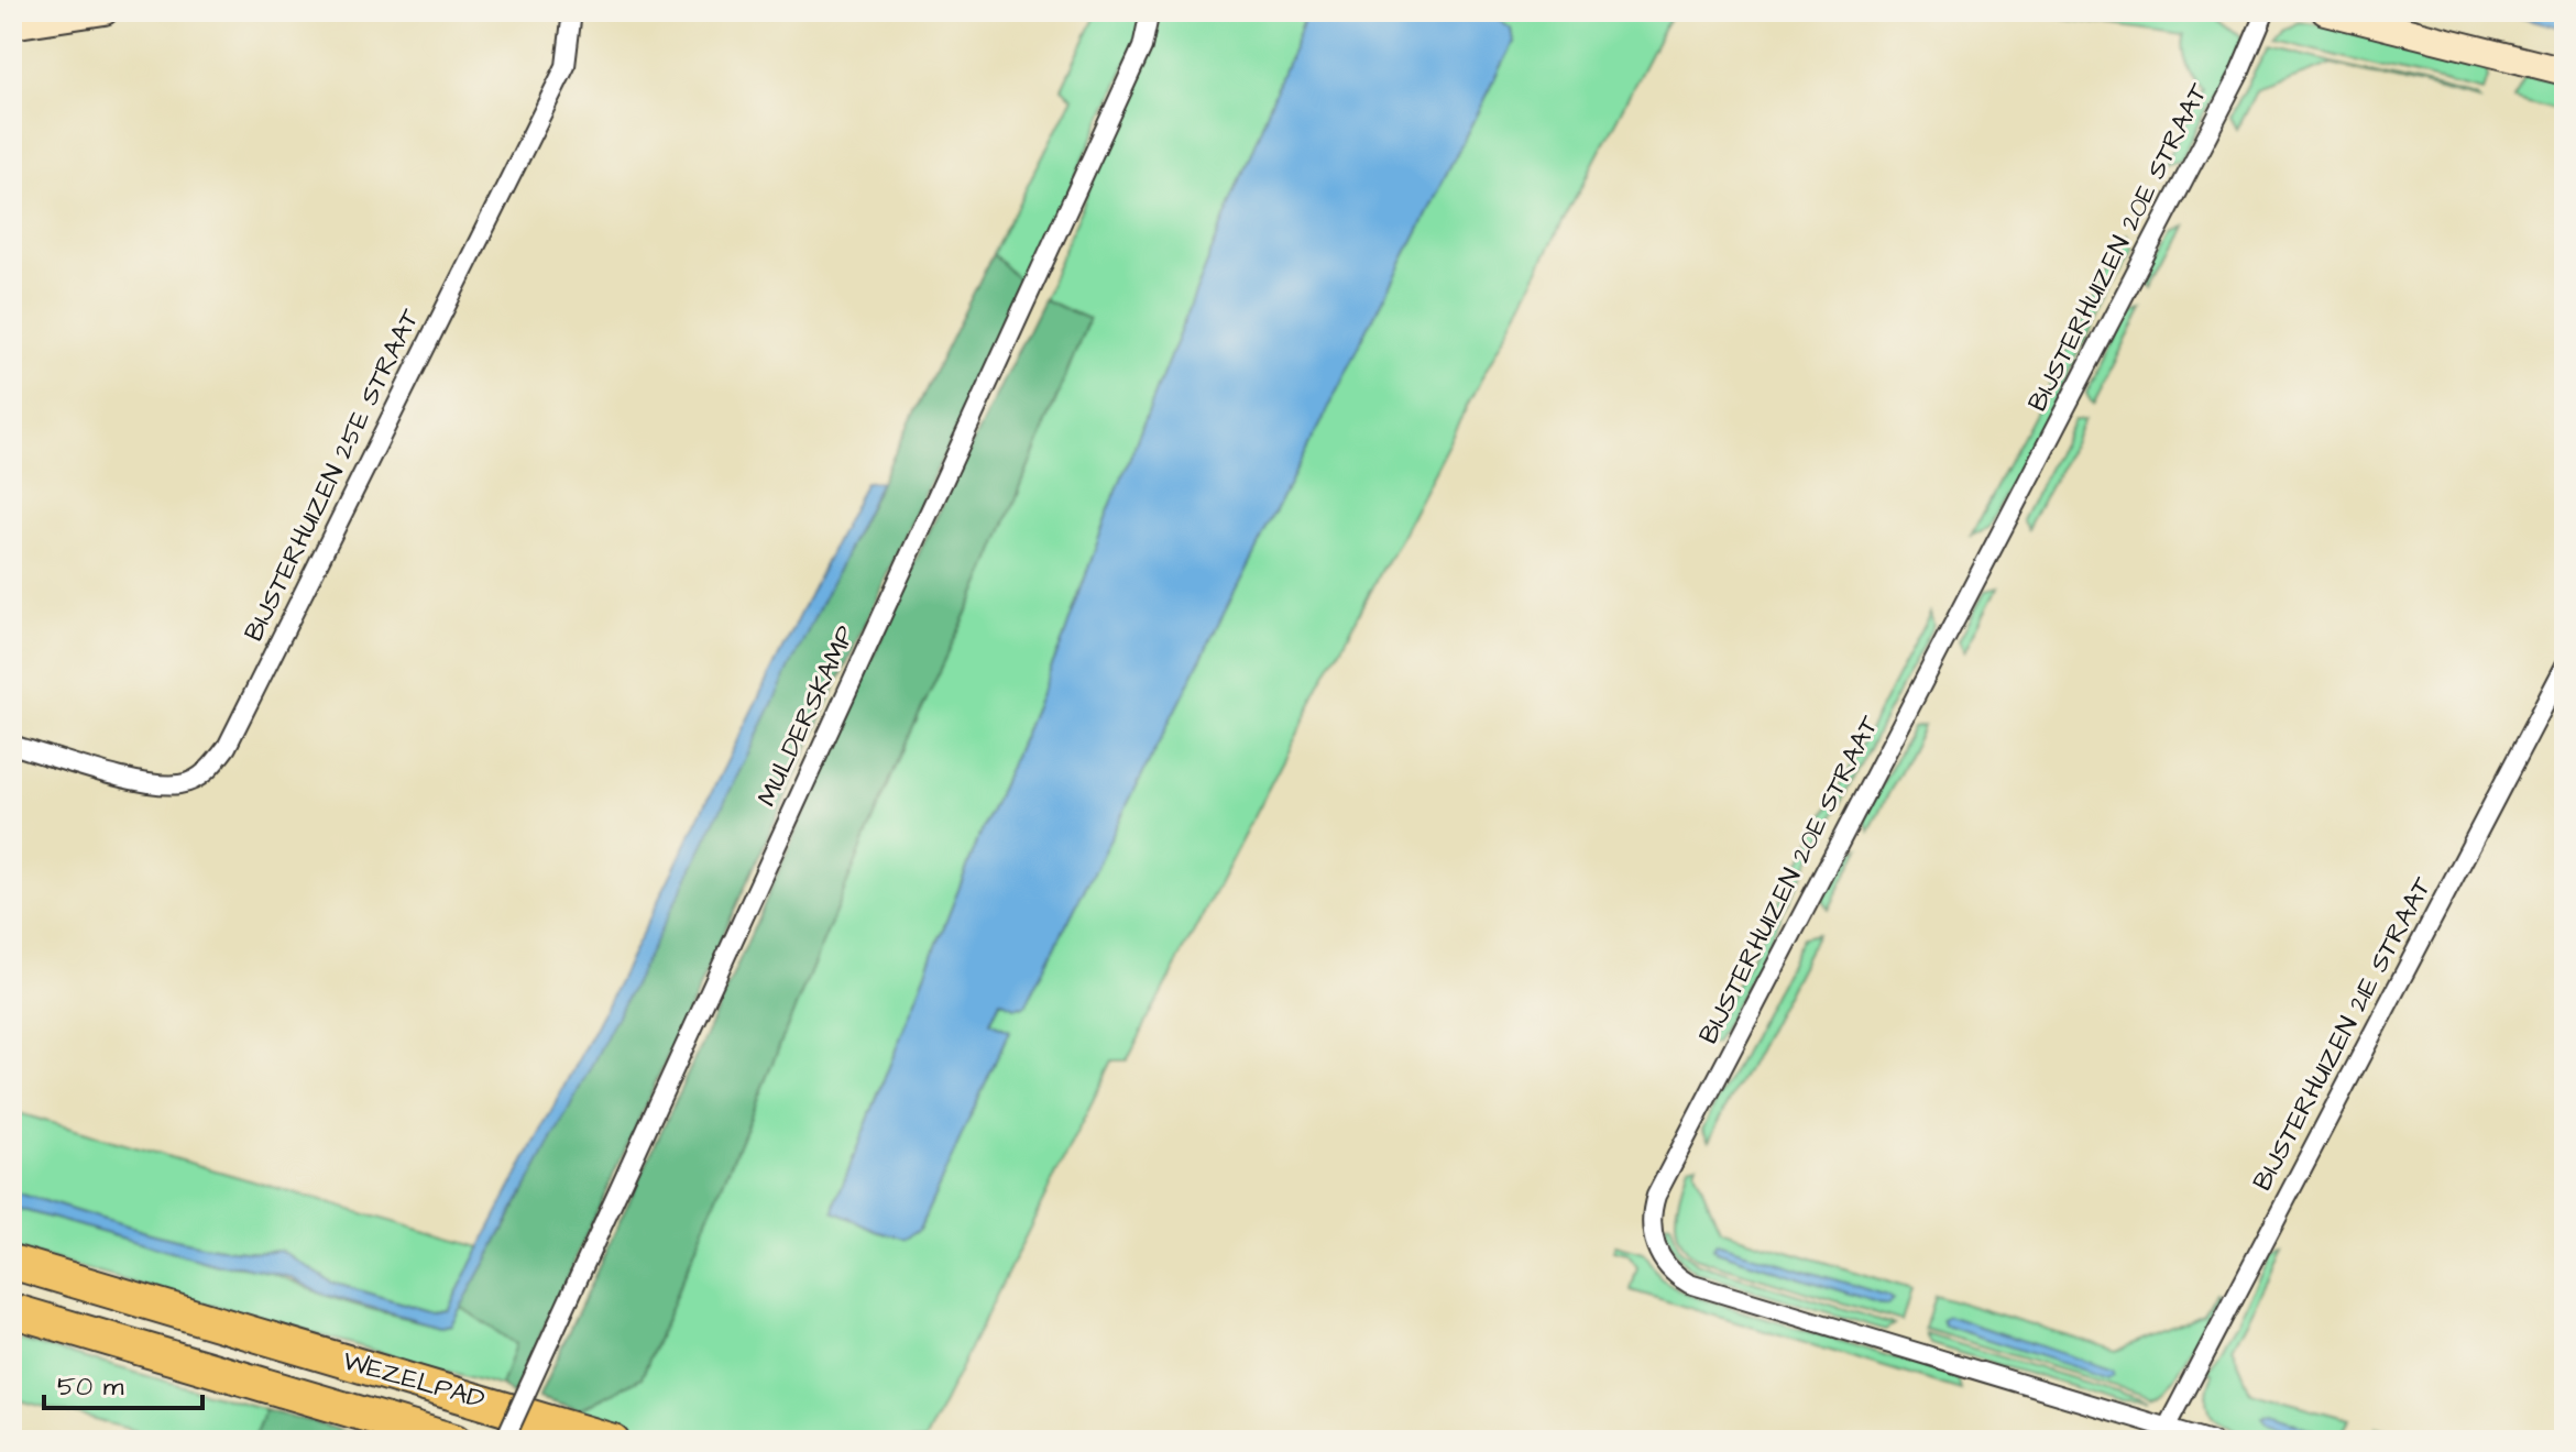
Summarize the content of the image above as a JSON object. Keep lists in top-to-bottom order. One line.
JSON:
{"streets":{"highway":["WEZELPAD"],"street":["BIJSTERHUIZEN 20E STRAAT","BIJSTERHUIZEN 25E STRAAT","MULDERSKAMP","BIJSTERHUIZEN 21E STRAAT"]},"crossings":[["BIJSTERHUIZEN 20E STRAAT","BIJSTERHUIZEN 21E STRAAT"]],"scale_bar":"50 m"}
